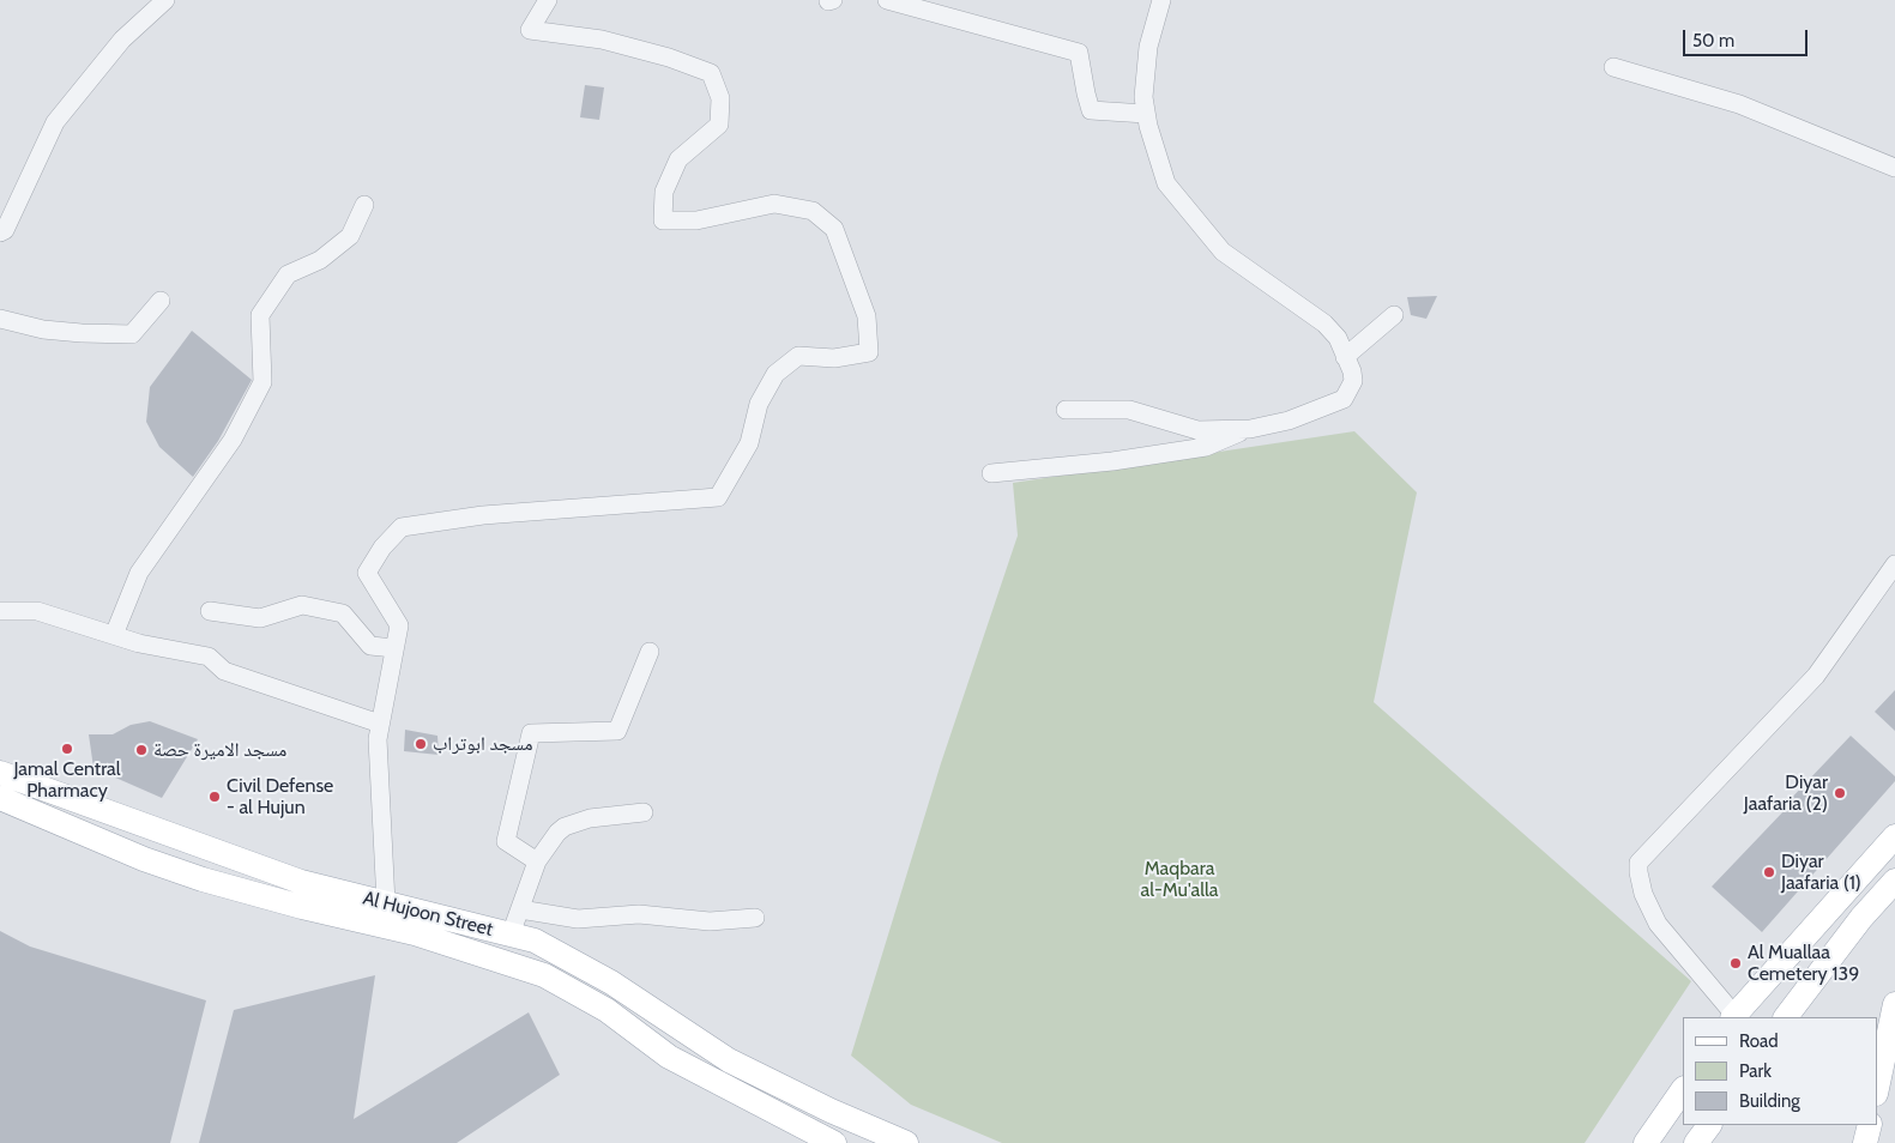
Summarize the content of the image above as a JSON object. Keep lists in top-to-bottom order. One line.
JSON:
{"streets":{"main road":["Al Hujoon Street"]},"parks":["Maqbara al-Mu'alla"],"places":["مسجد ابوتراب","Jamal Central Pharmacy","مسجد الاميرة حصة","Diyar Jaafaria (2)","Civil Defense - al Hujun","Diyar Jaafaria (1)","Al Muallaa Cemetery 139"],"legend":["Road","Park","Building"],"scale_bar":"50 m"}
